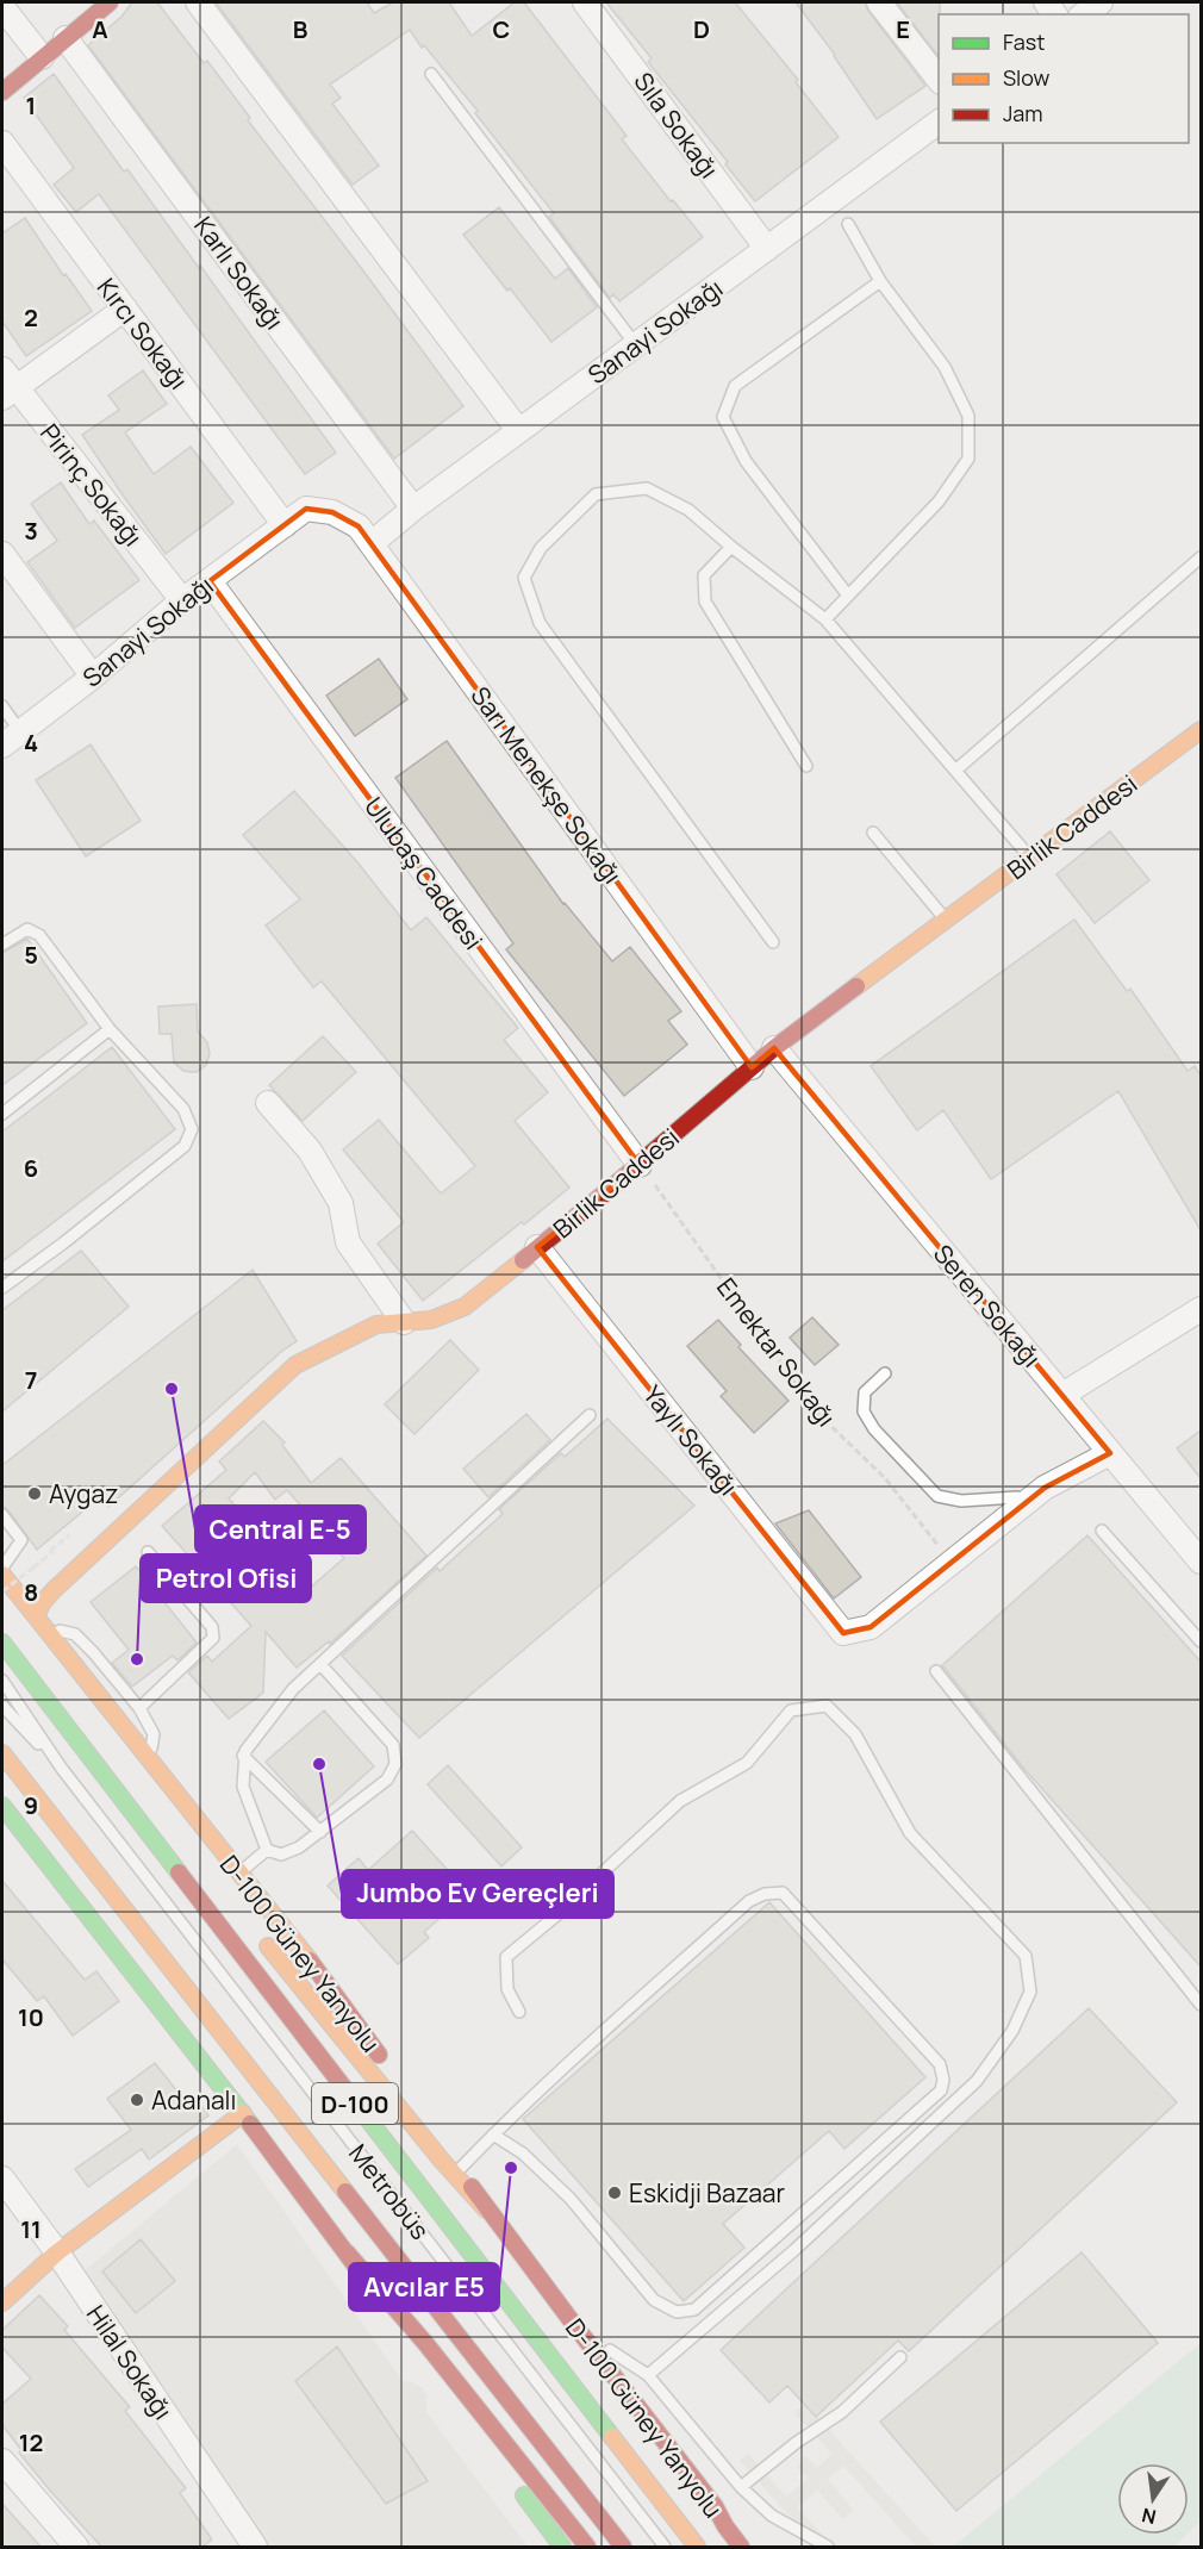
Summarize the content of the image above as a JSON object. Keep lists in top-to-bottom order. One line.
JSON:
{"streets":{"main road":["Birlik Caddesi","D-100 Güney Yanyolu","D-100"],"street":["Sıla Sokağı","Karlı Sokağı","Sanayi Sokağı","Kırcı Sokağı","Pirinç Sokağı","Sarı Menekşe Sokağı","Ulubaş Caddesi","Seren Sokağı","Yaylı Sokağı","Hilal Sokağı"],"lane":["Metrobüs"],"path":["Emektar Sokağı"]},"crossings":[["Sıla Sokağı","Sanayi Sokağı"],["Karlı Sokağı","Sanayi Sokağı"],["Sanayi Sokağı","Kırcı Sokağı"],["Sanayi Sokağı","Pirinç Sokağı"],["Sanayi Sokağı","Sarı Menekşe Sokağı"],["Sanayi Sokağı","Ulubaş Caddesi"],["Sarı Menekşe Sokağı","Birlik Caddesi"],["Birlik Caddesi","Ulubaş Caddesi"],["Birlik Caddesi","Seren Sokağı"],["Birlik Caddesi","Emektar Sokağı"],["Birlik Caddesi","Yaylı Sokağı"],["Birlik Caddesi","D-100 Güney Yanyolu"],["Ulubaş Caddesi","Emektar Sokağı"],["Emektar Sokağı","Yaylı Sokağı"]],"places":["Central E-5","Aygaz","Petrol Ofisi","Jumbo Ev Gereçleri","Adanalı","Avcılar E5","Eskidji Bazaar"],"legend":["Fast","Slow","Jam"],"north":"bottom","grid":{"columns":["A","B","C","D","E"],"rows":["1","2","3","4","5","6","7","8","9","10","11","12"]}}
